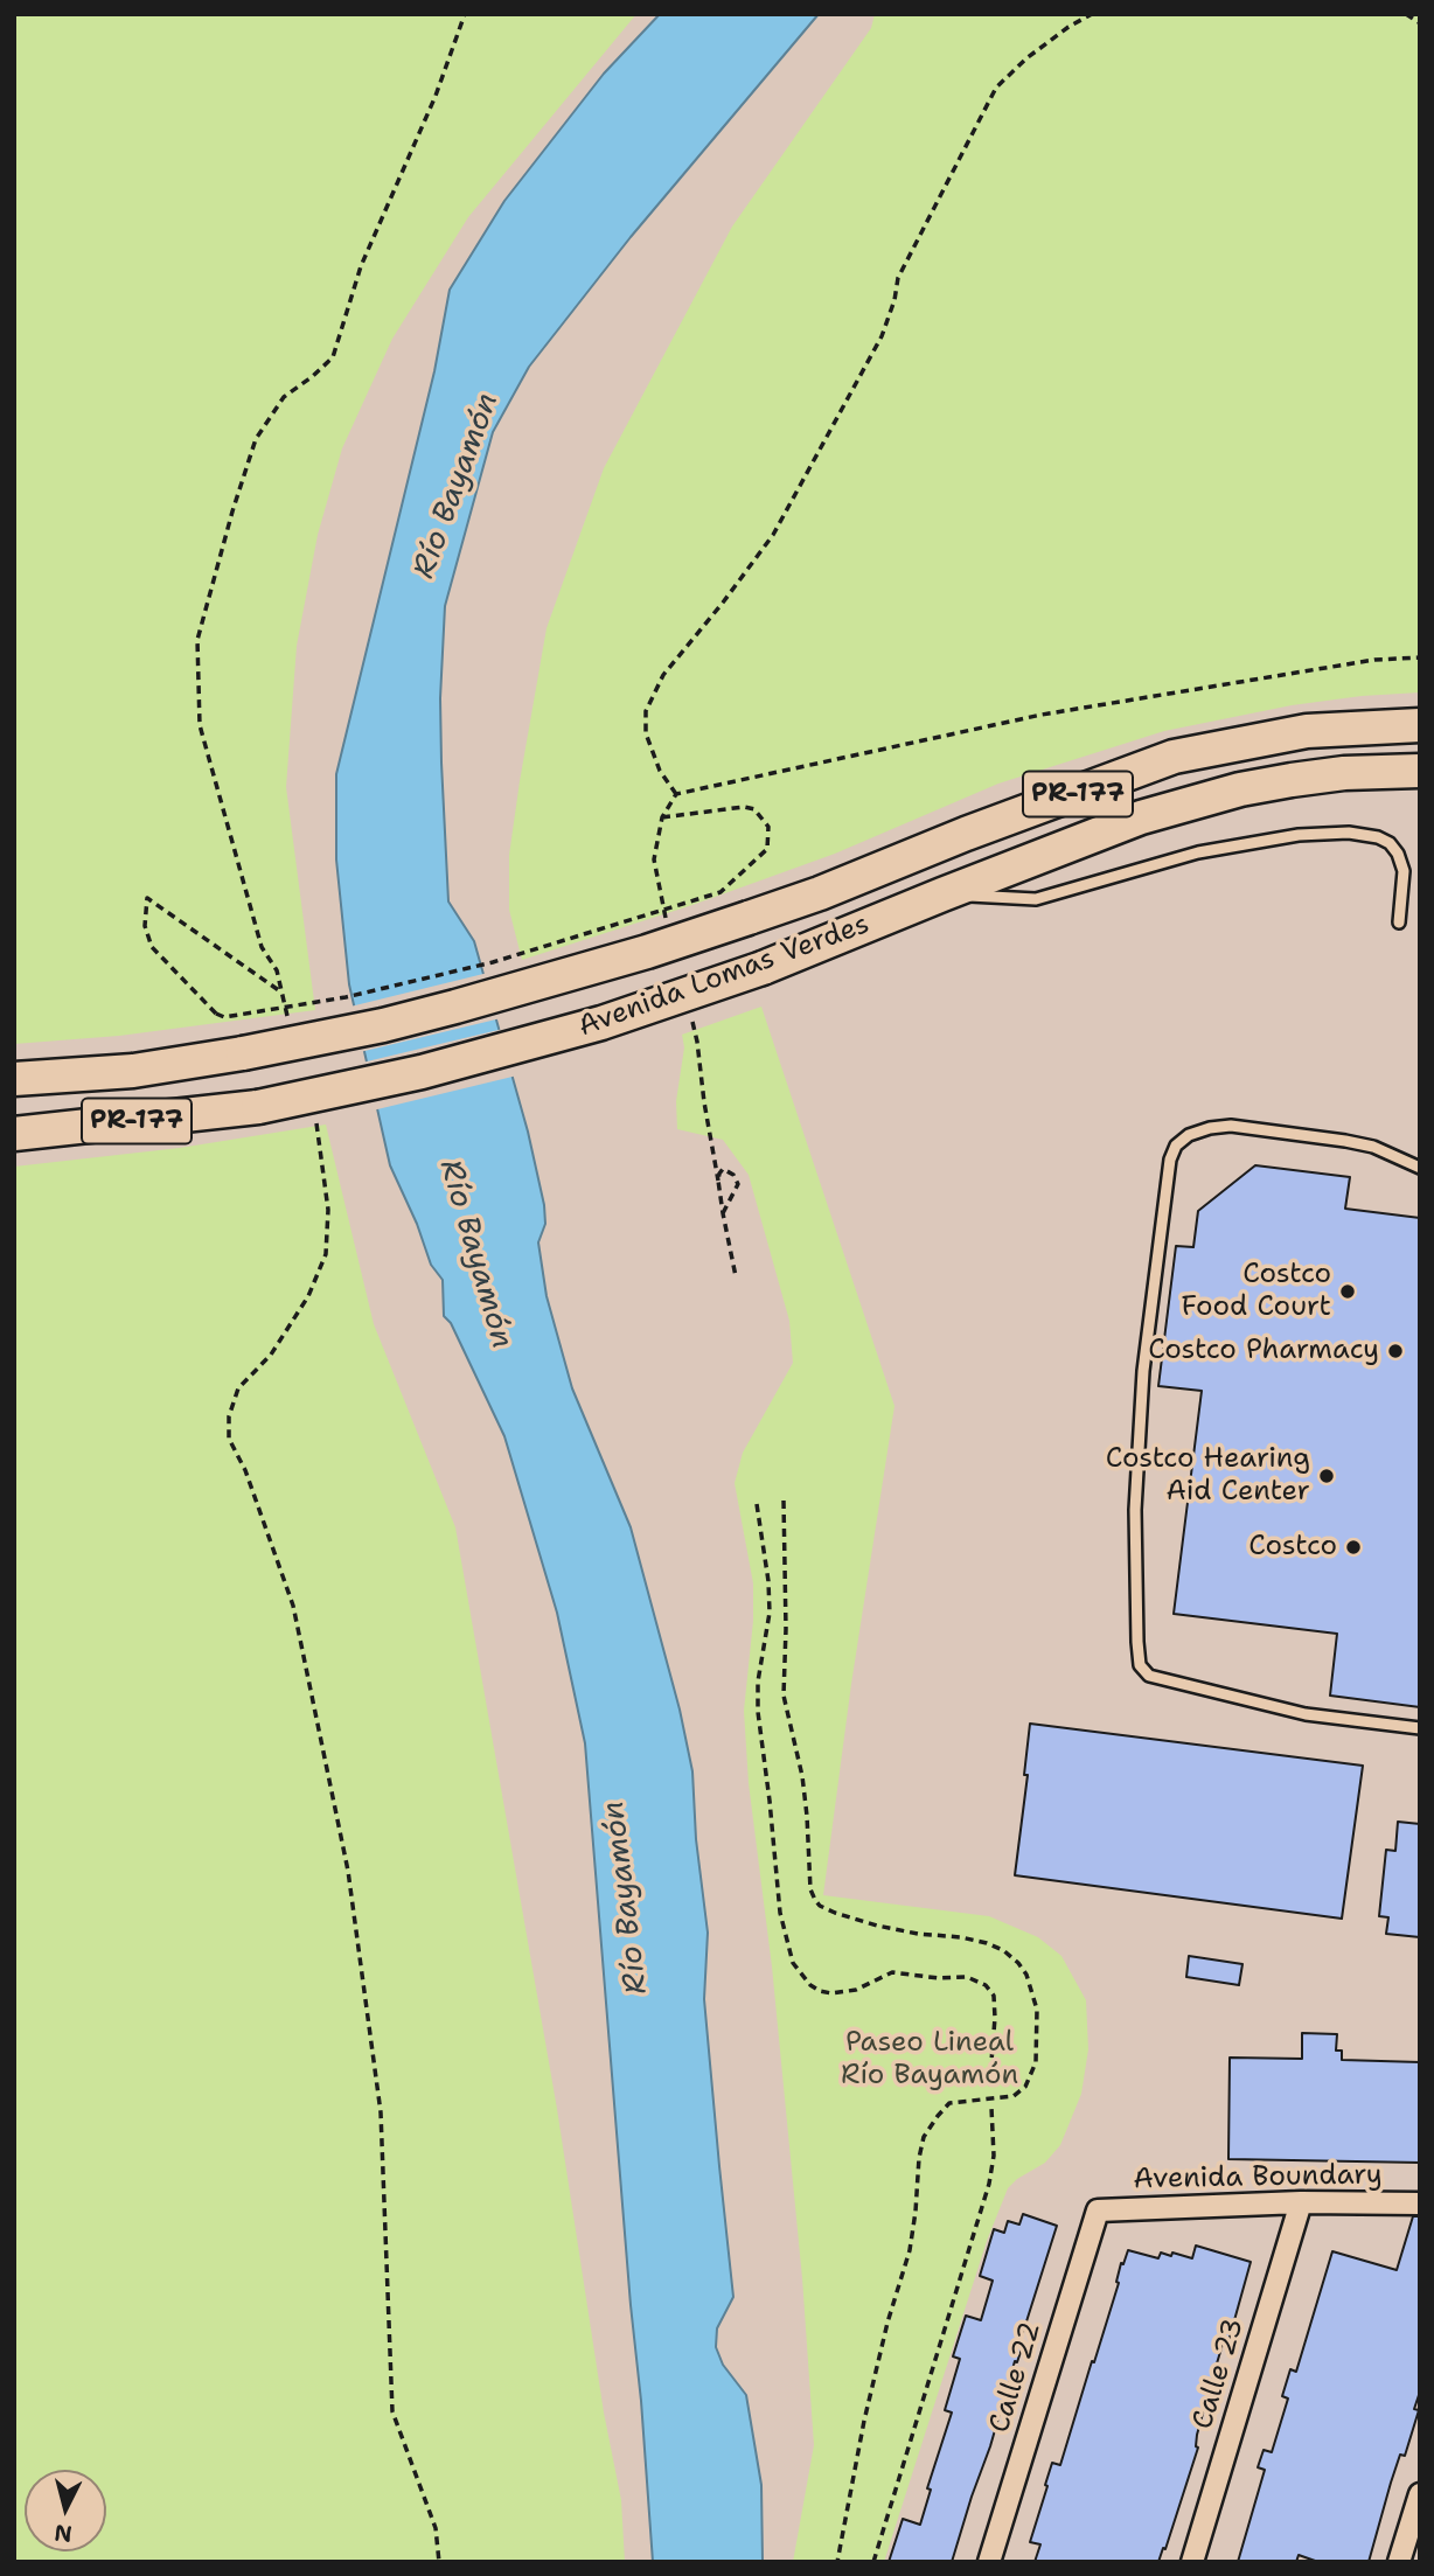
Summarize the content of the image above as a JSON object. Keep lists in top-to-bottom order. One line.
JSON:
{"streets":{"highway":["PR-177","Avenida Lomas Verdes"],"street":["Avenida Boundary","Calle 23","Calle 22"]},"crossings":[["Avenida Boundary","Calle 23"],["Avenida Boundary","Calle 22"]],"water":["Río Bayamón"],"parks":["Paseo Lineal Río Bayamón"],"places":["Costco Food Court","Costco Pharmacy","Costco Hearing Aid Center","Costco"],"north":"bottom"}
